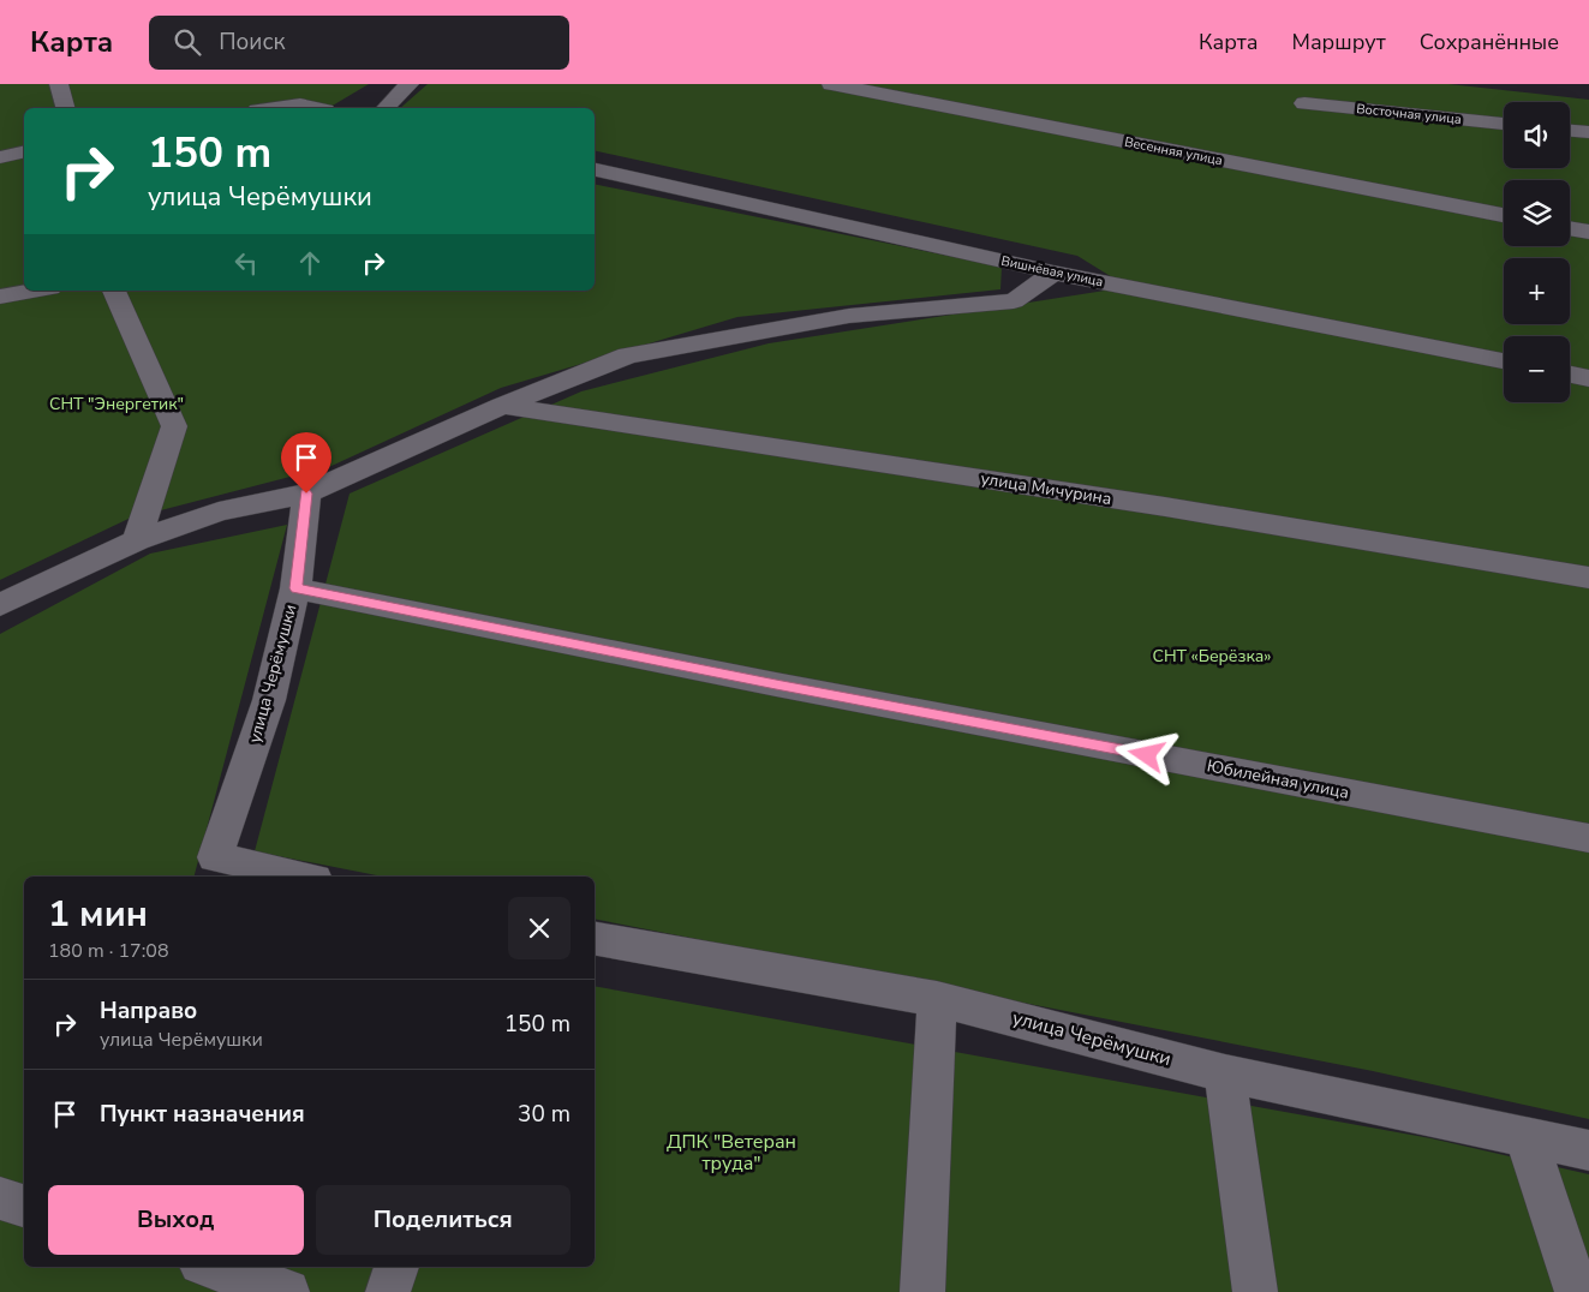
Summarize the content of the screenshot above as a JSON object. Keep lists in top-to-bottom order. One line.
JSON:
{"streets":{"street":["Восточная улица","Весенняя улица","Вишнёвая улица","улица Мичурина","улица Черёмушки","Юбилейная улица"]},"crossings":[["улица Черёмушки","Юбилейная улица"]],"parks":["СНТ \"Энергетик\"","СНТ «Берёзка»","ДПК \"Ветеран труда\""],"page":{"header":"Карта","search":"Поиск","nav":["Карта","Маршрут","Сохранённые"],"map_buttons":["+","−"],"turn":["150 m","улица Черёмушки"],"heading":["1 мин","180 m · 17:08"],"list":[{"name":"Направо","note":"улица Черёмушки","value":"150 m"},{"name":"Пункт назначения","value":"30 m"}],"buttons":["Выход","Поделиться"]}}
